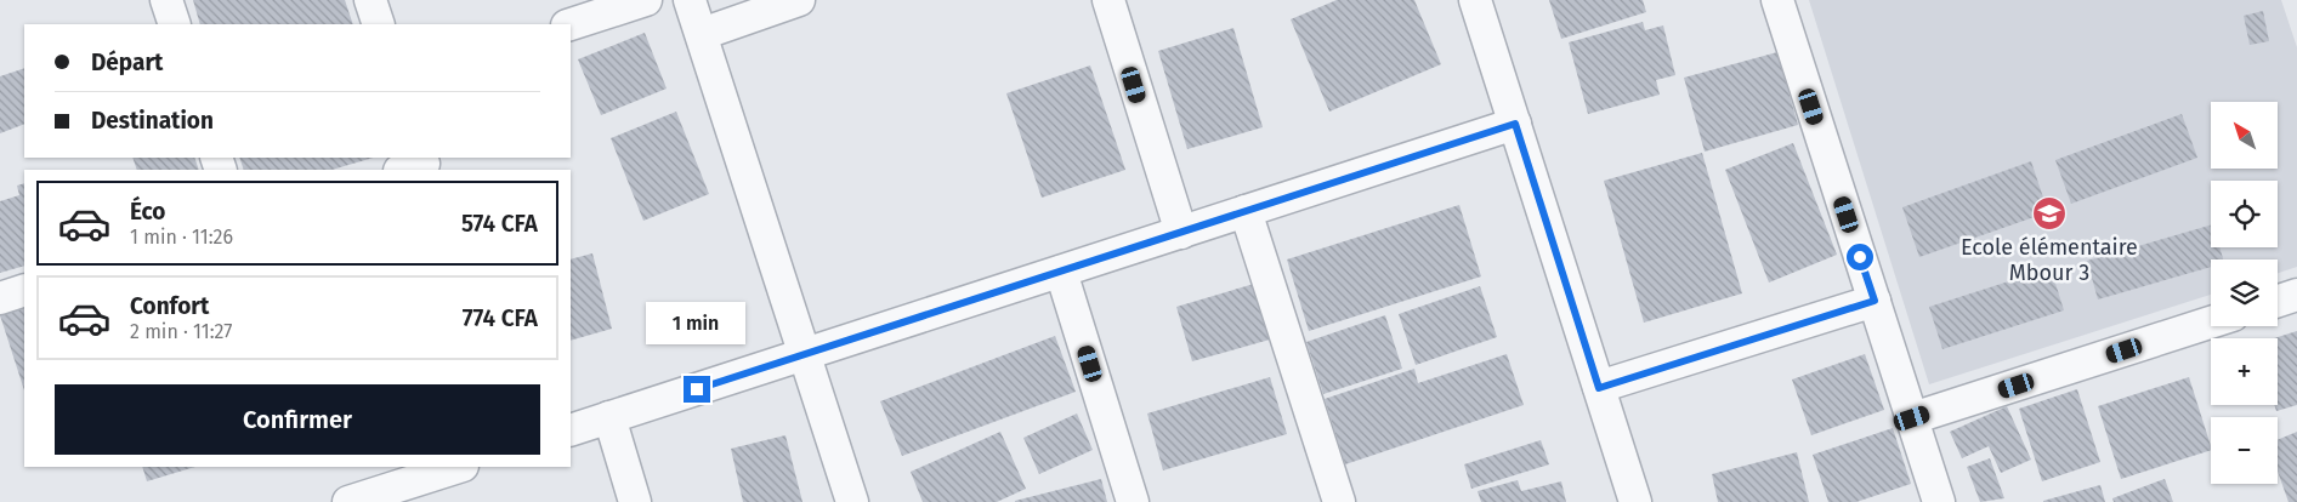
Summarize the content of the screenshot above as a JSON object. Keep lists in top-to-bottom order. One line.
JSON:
{"places":{"school or university":["Ecole élémentaire Mbour 3"]},"north":"top left","page":{"banner":["Départ","Destination"],"map_buttons":["+","−"],"list":[{"name":"Éco","note":"1 min · 11:26","value":"574 CFA"},{"name":"Confort","note":"2 min · 11:27","value":"774 CFA"}],"bubble":"1 min","buttons":"Confirmer"}}
